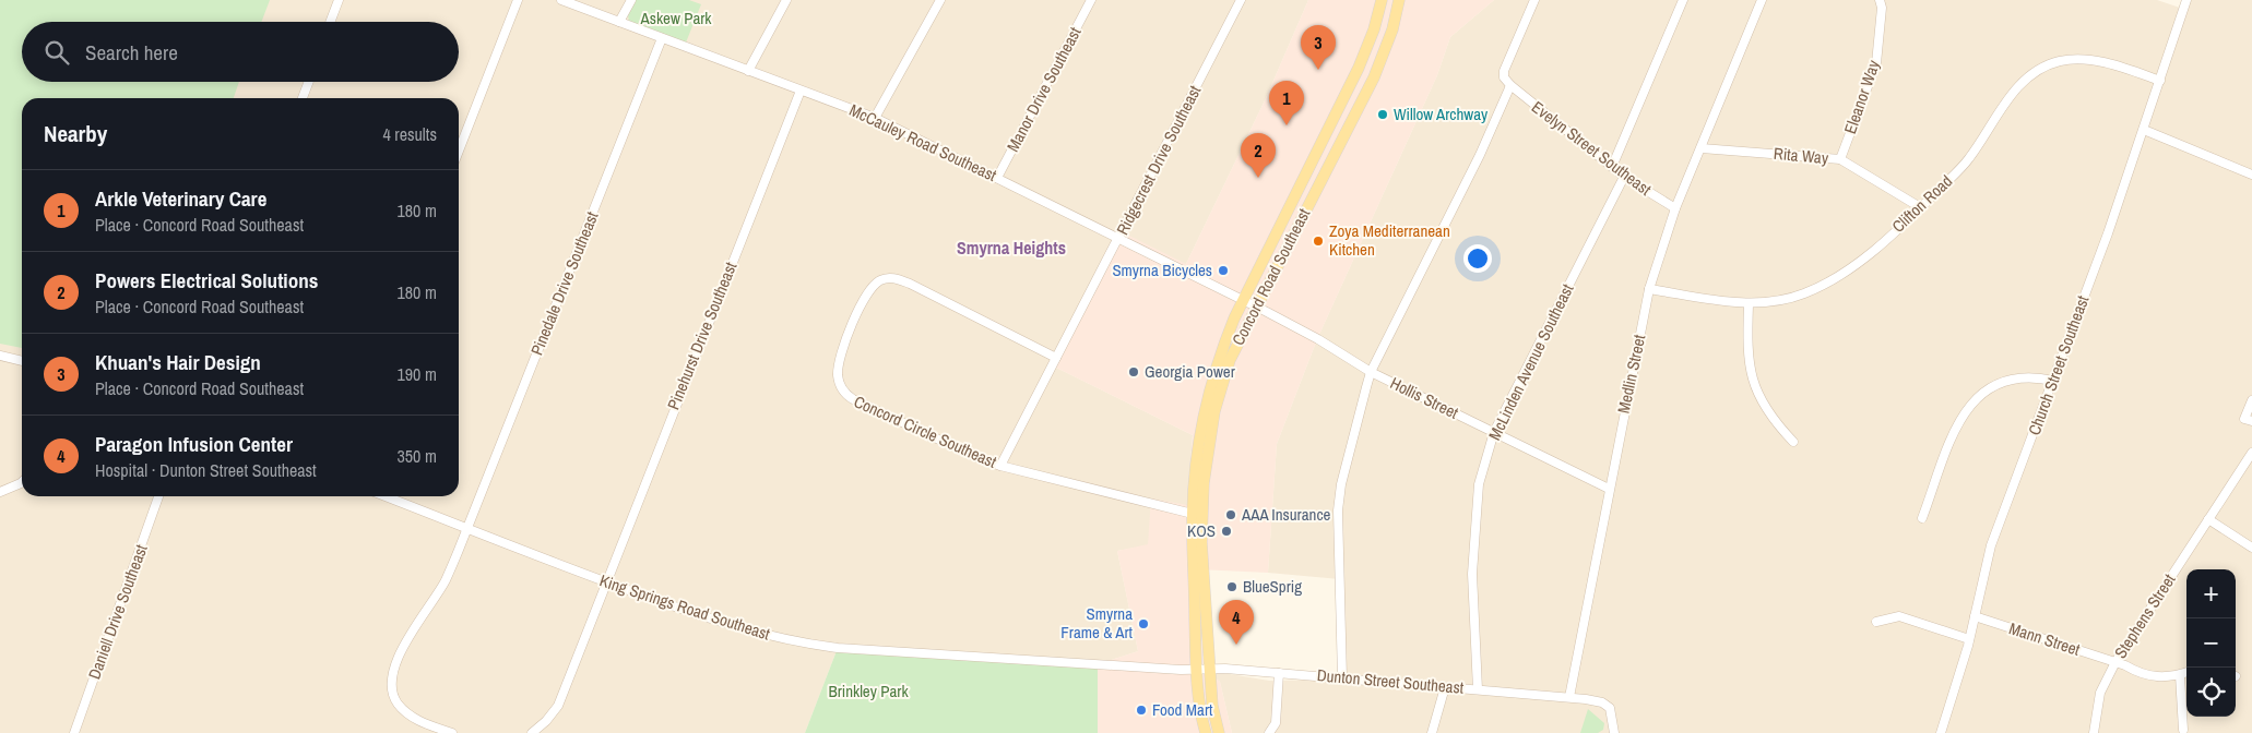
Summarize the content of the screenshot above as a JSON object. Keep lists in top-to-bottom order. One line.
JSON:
{"streets":{"main road":["Concord Road Southeast"],"street":["Manor Drive Southeast","Eleanor Way","McCauley Road Southeast","Evelyn Street Southeast","Rita Way","Ridgecrest Drive Southeast","Clifton Road","Pinedale Drive Southeast","Pinehurst Drive Southeast","McLinden Avenue Southeast","Church Street Southeast","Medlin Street","Hollis Street","Concord Circle Southeast","King Springs Road Southeast","Daniell Drive Southeast","Stephens Street","Mann Street","Dunton Street Southeast"]},"crossings":[["Manor Drive Southeast","McCauley Road Southeast"],["Eleanor Way","Rita Way"],["McCauley Road Southeast","Ridgecrest Drive Southeast"],["McCauley Road Southeast","Concord Road Southeast"],["McCauley Road Southeast","Pinedale Drive Southeast"],["McCauley Road Southeast","Pinehurst Drive Southeast"],["McCauley Road Southeast","Hollis Street"],["Evelyn Street Southeast","McLinden Avenue Southeast"],["Evelyn Street Southeast","Medlin Street"],["Rita Way","Clifton Road"],["Rita Way","Medlin Street"],["Ridgecrest Drive Southeast","Concord Circle Southeast"],["Clifton Road","Church Street Southeast"],["Clifton Road","Medlin Street"],["Concord Road Southeast","Hollis Street"],["Concord Road Southeast","Concord Circle Southeast"],["Concord Road Southeast","King Springs Road Southeast"],["Concord Road Southeast","Dunton Street Southeast"],["Pinedale Drive Southeast","King Springs Road Southeast"],["Pinehurst Drive Southeast","King Springs Road Southeast"],["McLinden Avenue Southeast","Hollis Street"],["McLinden Avenue Southeast","Dunton Street Southeast"],["Church Street Southeast","Mann Street"],["Medlin Street","Hollis Street"],["Medlin Street","Dunton Street Southeast"],["King Springs Road Southeast","Dunton Street Southeast"],["Stephens Street","Mann Street"]],"districts":["Smyrna Heights"],"parks":["Askew Park","Brinkley Park"],"places":["Willow Archway","Zoya Mediterranean Kitchen","Smyrna Bicycles","Georgia Power","AAA Insurance","KOS","BlueSprig","Smyrna Frame & Art","Food Mart"],"page":{"search":"Search here","pins":["3","1","2","4"],"heading":["Nearby","4 results"],"list":[{"mark":"1","name":"Arkle Veterinary Care","note":"Place · Concord Road Southeast","value":"180 m"},{"mark":"2","name":"Powers Electrical Solutions","note":"Place · Concord Road Southeast","value":"180 m"},{"mark":"3","name":"Khuan's Hair Design","note":"Place · Concord Road Southeast","value":"190 m"},{"mark":"4","name":"Paragon Infusion Center","note":"Hospital · Dunton Street Southeast","value":"350 m"}],"map_buttons":["+","−"]}}
